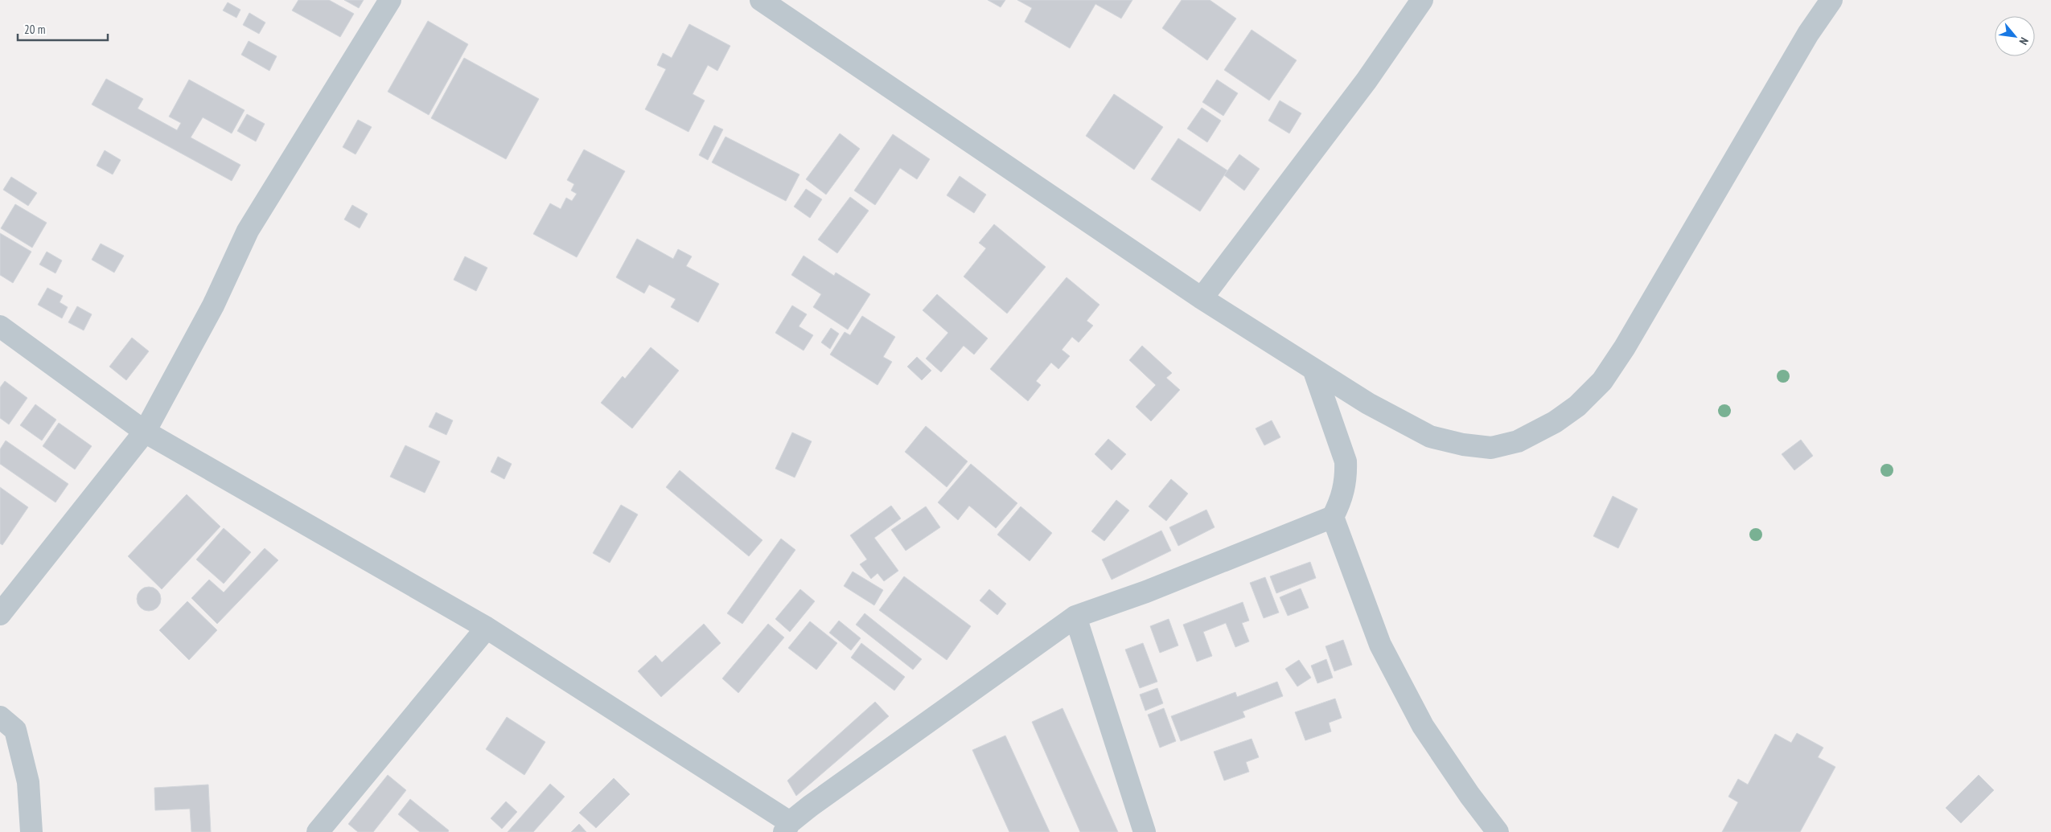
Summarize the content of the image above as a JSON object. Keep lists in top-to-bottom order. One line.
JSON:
{"scale_bar":"20 m","north":"bottom right"}
